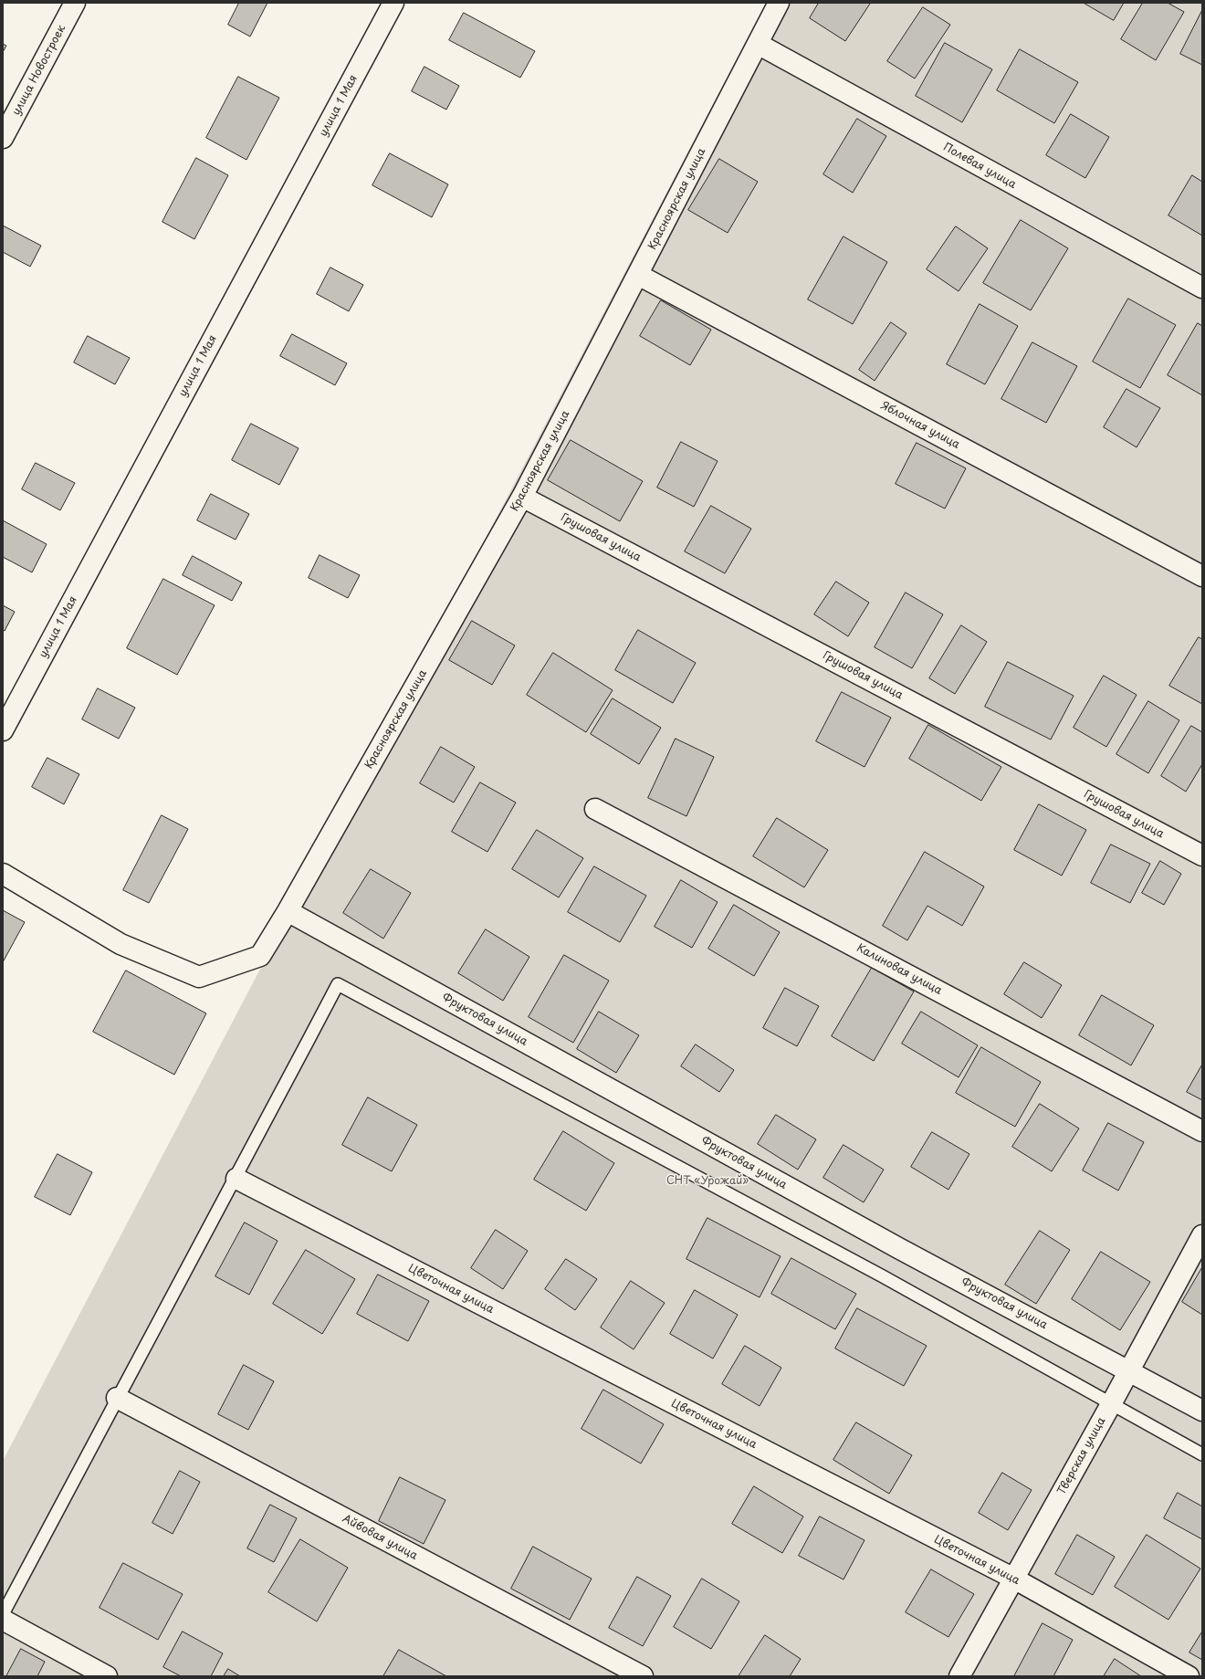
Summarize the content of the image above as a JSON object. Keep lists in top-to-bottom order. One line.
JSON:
{"streets":{"street":["улица Новостроек","улица 1 Мая","Полевая улица","Красноярская улица","Яблочная улица","Грушовая улица","Калиновая улица","Фруктовая улица","Цветочная улица","Тверская улица","Айвовая улица"]},"crossings":[["Полевая улица","Красноярская улица"],["Красноярская улица","Яблочная улица"],["Красноярская улица","Грушовая улица"],["Красноярская улица","Фруктовая улица"],["Фруктовая улица","Тверская улица"],["Цветочная улица","Тверская улица"]],"parks":["СНТ «Урожай»"]}
